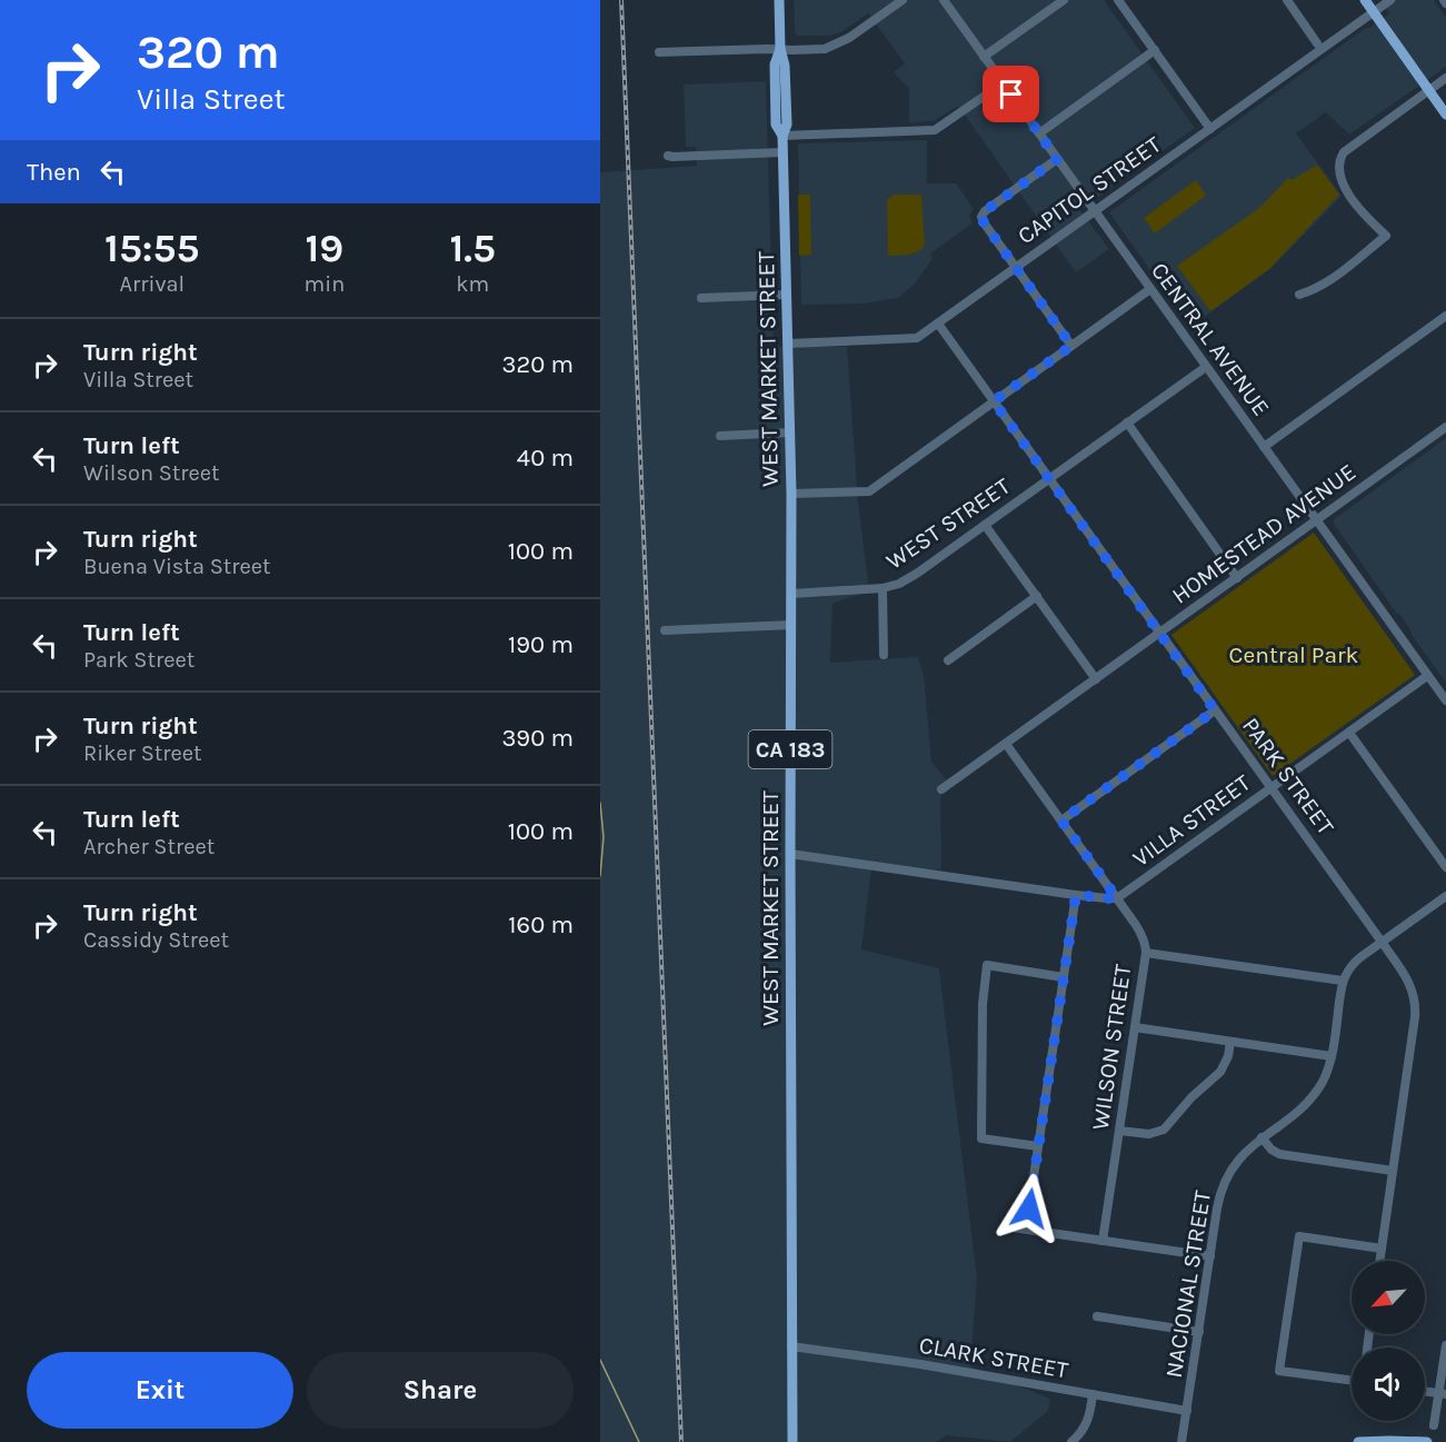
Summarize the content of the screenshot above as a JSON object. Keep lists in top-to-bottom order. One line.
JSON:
{"streets":{"main road":["WEST MARKET STREET","CA 183"],"street":["CAPITOL STREET","CENTRAL AVENUE","WEST STREET","HOMESTEAD AVENUE","PARK STREET","VILLA STREET","WILSON STREET","NACIONAL STREET","CLARK STREET"]},"crossings":[["CAPITOL STREET","CENTRAL AVENUE"],["CAPITOL STREET","WEST MARKET STREET"],["CAPITOL STREET","PARK STREET"],["CENTRAL AVENUE","WEST STREET"],["CENTRAL AVENUE","HOMESTEAD AVENUE"],["CENTRAL AVENUE","VILLA STREET"],["WEST MARKET STREET","WEST STREET"],["WEST MARKET STREET","CLARK STREET"],["WEST STREET","PARK STREET"],["HOMESTEAD AVENUE","PARK STREET"],["HOMESTEAD AVENUE","WILSON STREET"],["PARK STREET","VILLA STREET"],["VILLA STREET","WILSON STREET"],["NACIONAL STREET","CLARK STREET"]],"parks":["Central Park"],"north":"bottom left","page":{"turn":["320 m","Villa Street"],"then":"Then","eta":["15:55","Arrival","19","min","1.5","km"],"list":[{"name":"Turn right","note":"Villa Street","value":"320 m"},{"name":"Turn left","note":"Wilson Street","value":"40 m"},{"name":"Turn right","note":"Buena Vista Street","value":"100 m"},{"name":"Turn left","note":"Park Street","value":"190 m"},{"name":"Turn right","note":"Riker Street","value":"390 m"},{"name":"Turn left","note":"Archer Street","value":"100 m"},{"name":"Turn right","note":"Cassidy Street","value":"160 m"}],"buttons":["Exit","Share"]}}
